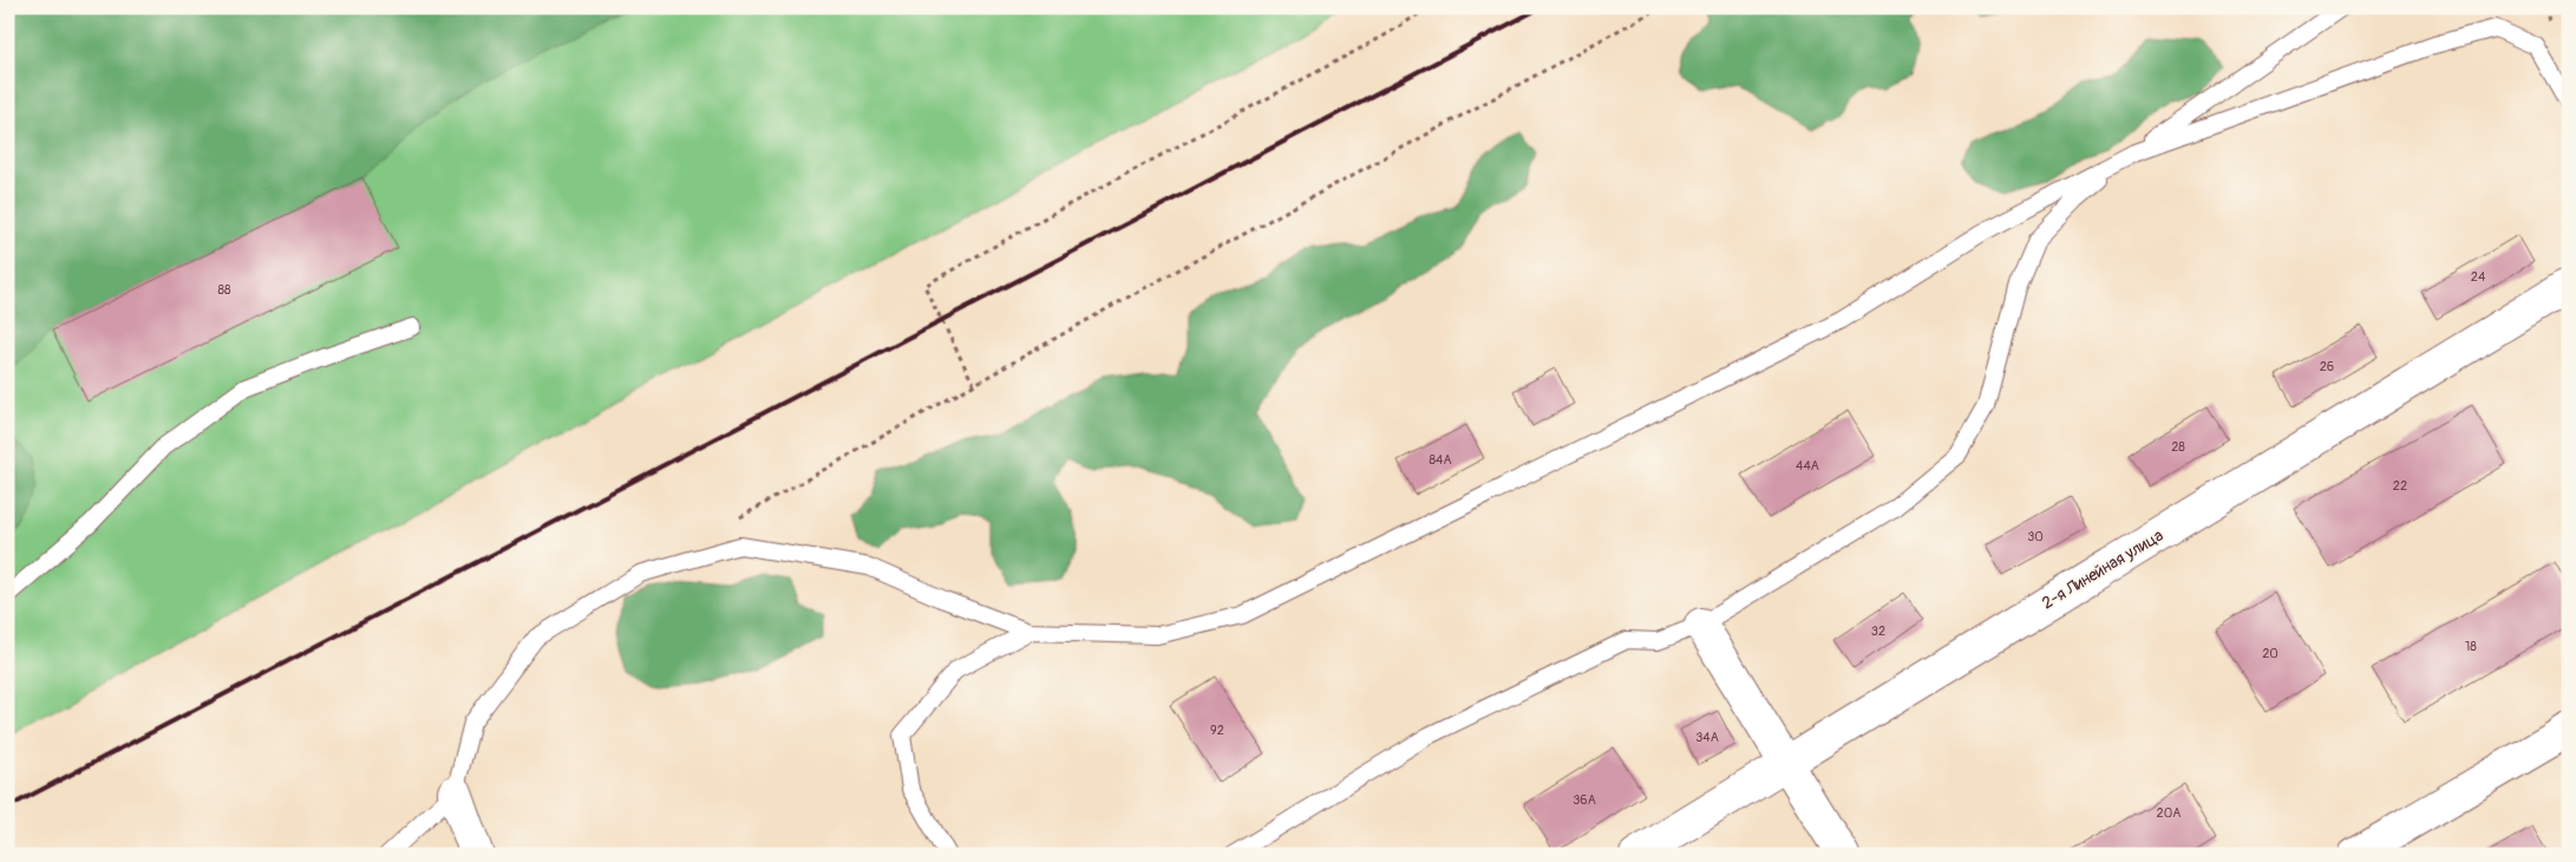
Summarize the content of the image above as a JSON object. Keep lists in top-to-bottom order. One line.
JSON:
{"streets":{"street":["2-я Линейная улица"]},"house_numbers":["24","88","26","28","84А","44А","22","30","32","18","20","92","34А","36А","20А"]}
